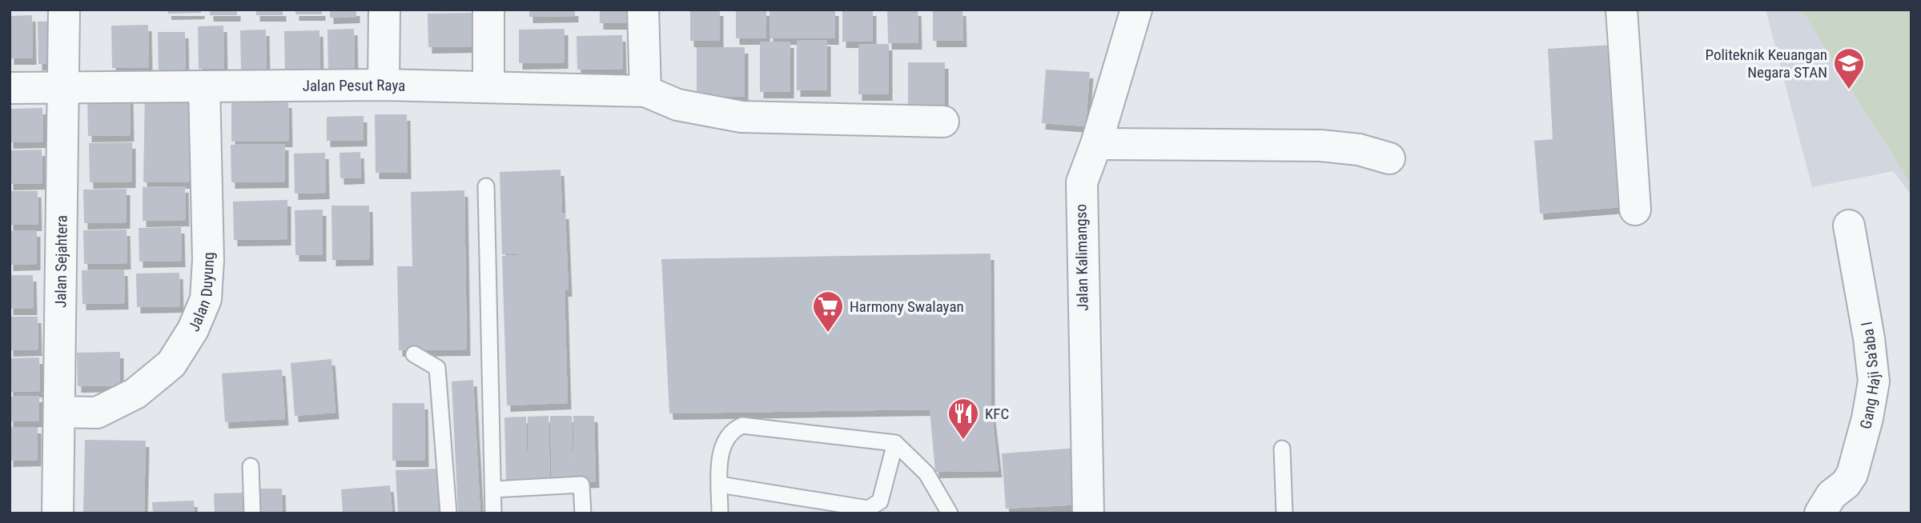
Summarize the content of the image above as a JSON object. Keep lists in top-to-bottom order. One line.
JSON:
{"streets":{"street":["Jalan Pesut Raya","Jalan Kalimangso","Jalan Sejahtera","Jalan Duyung","Gang Haji Sa'aba I"]},"crossings":[["Jalan Pesut Raya","Jalan Sejahtera"],["Jalan Pesut Raya","Jalan Duyung"],["Jalan Sejahtera","Jalan Duyung"]],"places":{"school or university":["Politeknik Keuangan Negara STAN"],"supermarket":["Harmony Swalayan"],"restaurant":["KFC"]}}
